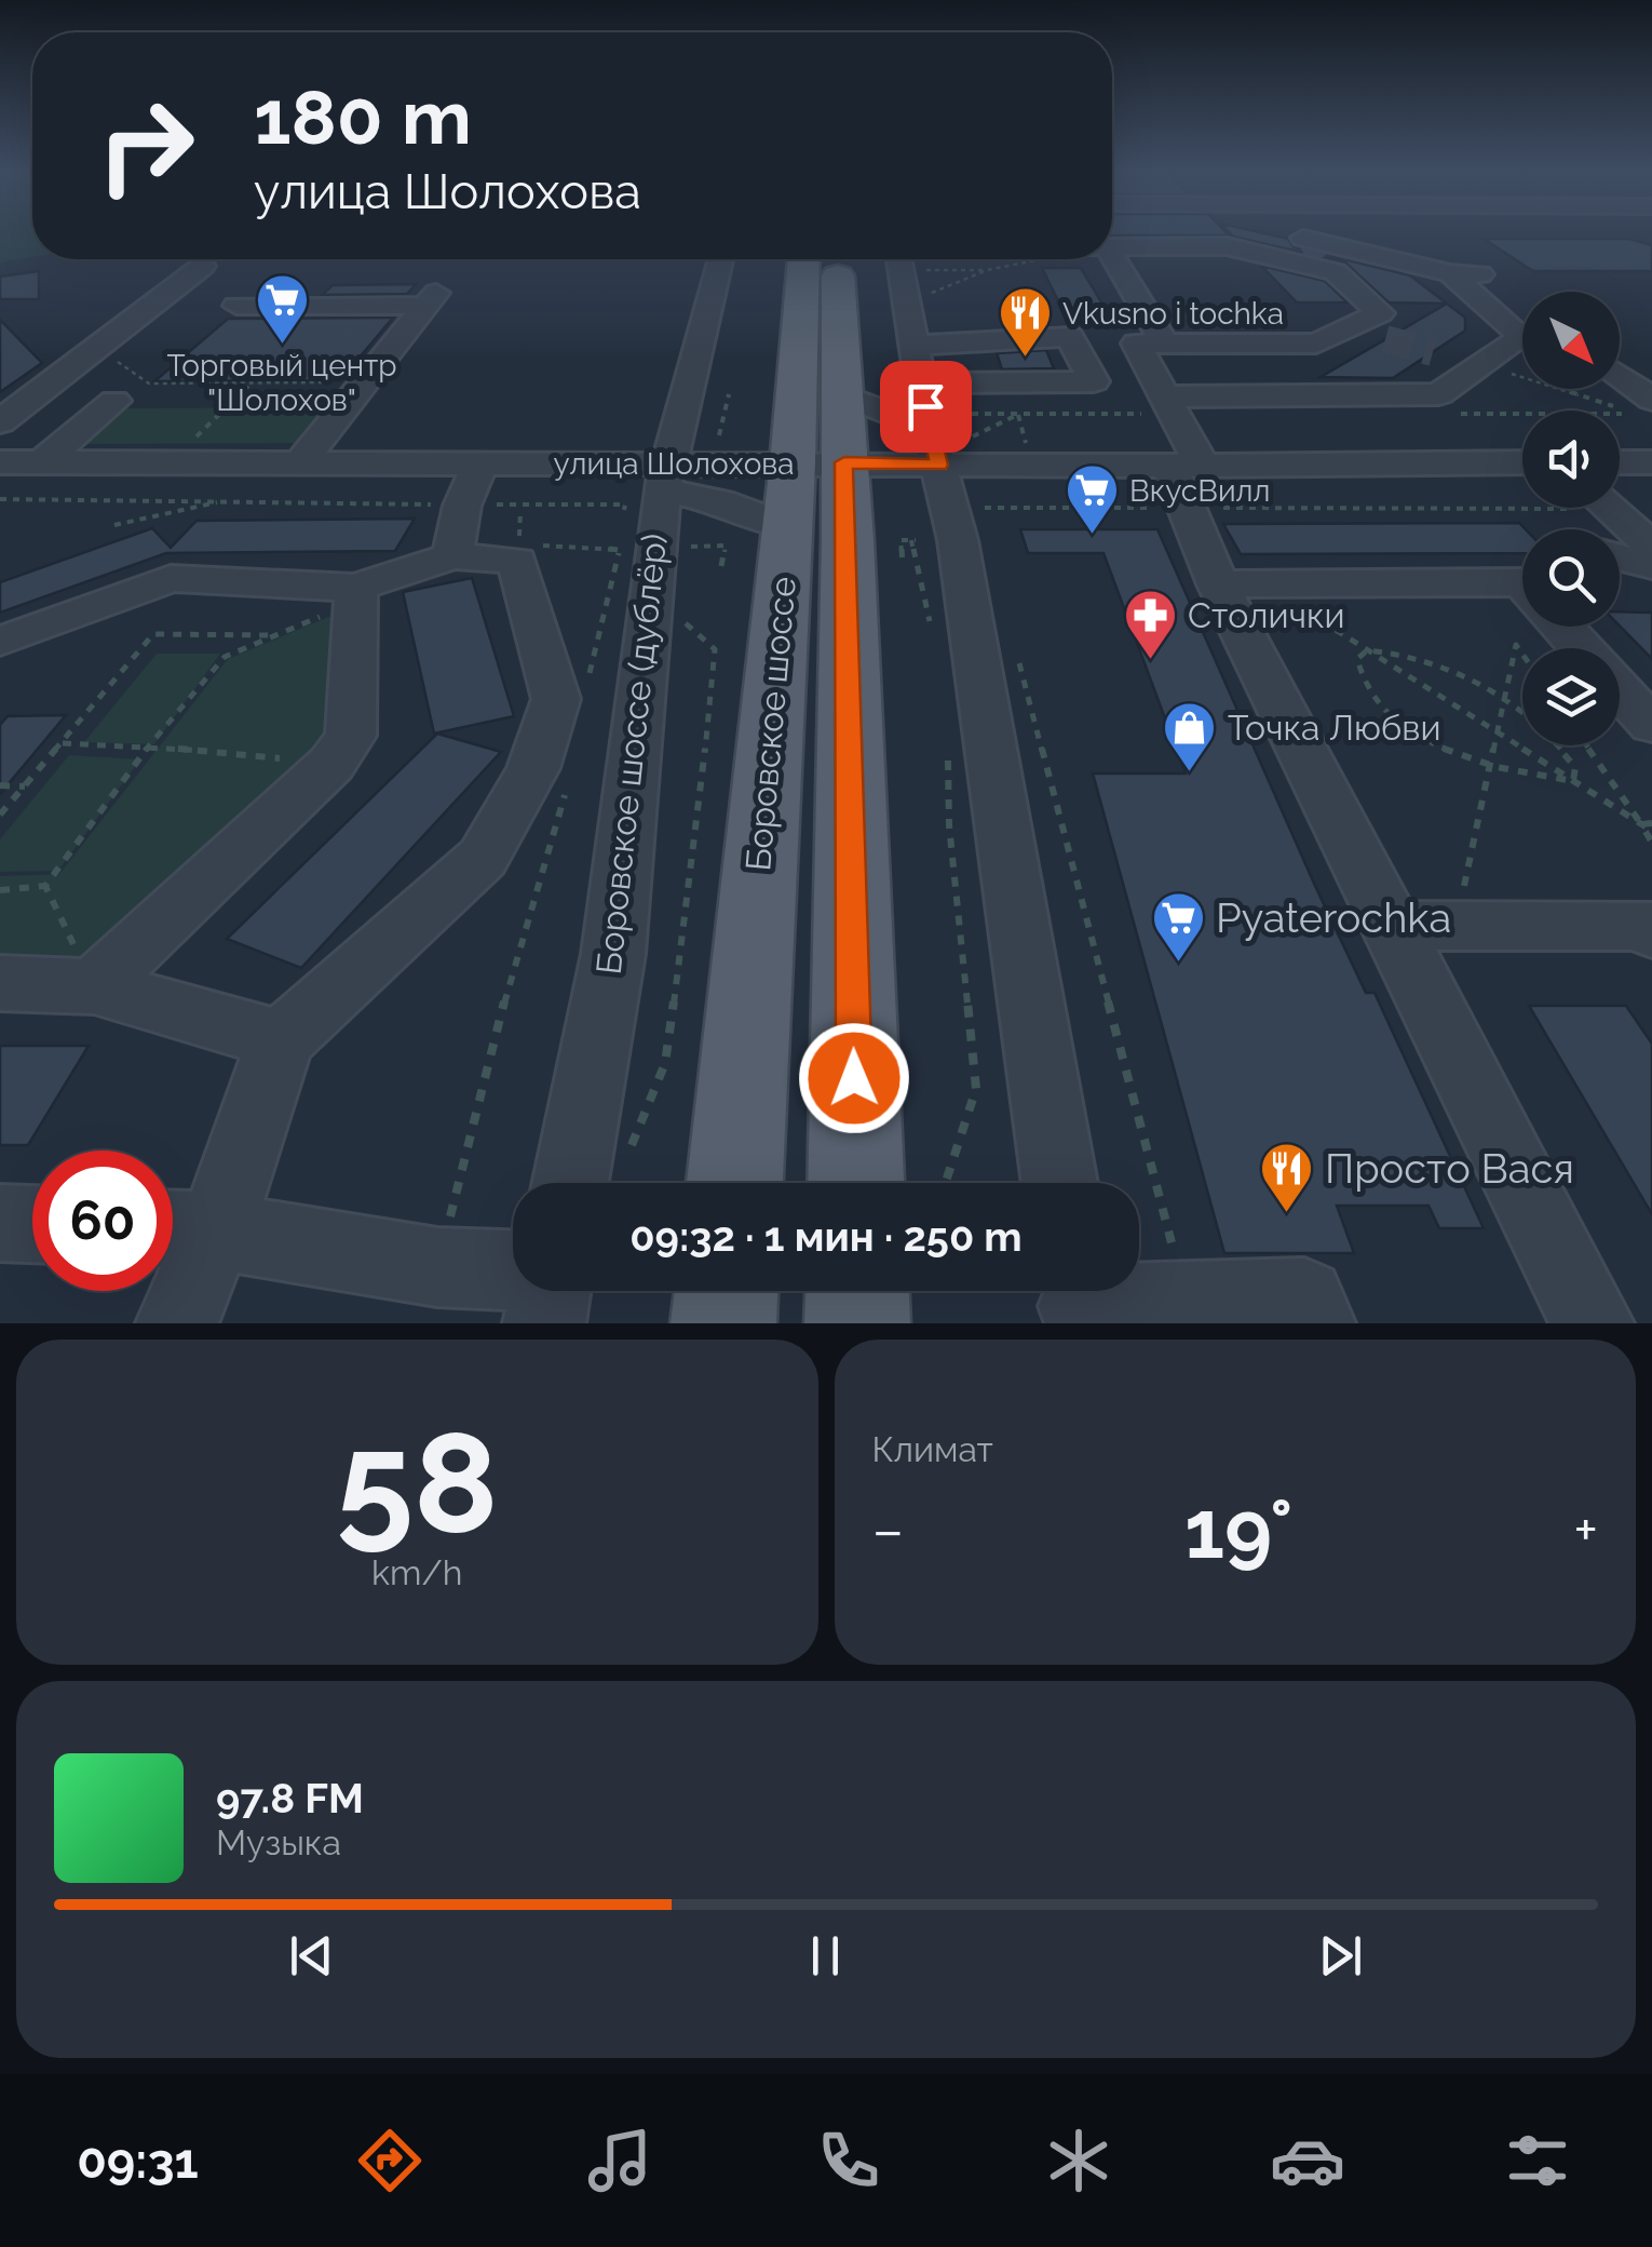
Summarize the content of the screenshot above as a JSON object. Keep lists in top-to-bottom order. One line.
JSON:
{"streets":{"main road":["Боровское шоссе"],"street":["улица Шолохова","Боровское шоссе (дублёр)"]},"crossings":[["улица Шолохова","Боровское шоссе"],["улица Шолохова","Боровское шоссе (дублёр)"]],"places":{"supermarket":["Торговый центр \"Шолохов\"","ВкусВилл","Pyaterochka"],"restaurant":["Vkusno i tochka","Просто Вася"],"pharmacy":["Столички"],"shop":["Точка Любви"]},"north":"bottom right","page":{"turn":["180 m","улица Шолохова"],"limit":"60","trip":"09:32 · 1 мин · 250 m","tile":[["58","km/h"],"Климат"],"heat":["−","19°","+"],"song":["97.8 FM","Музыка"],"tabs":"09:31"}}
